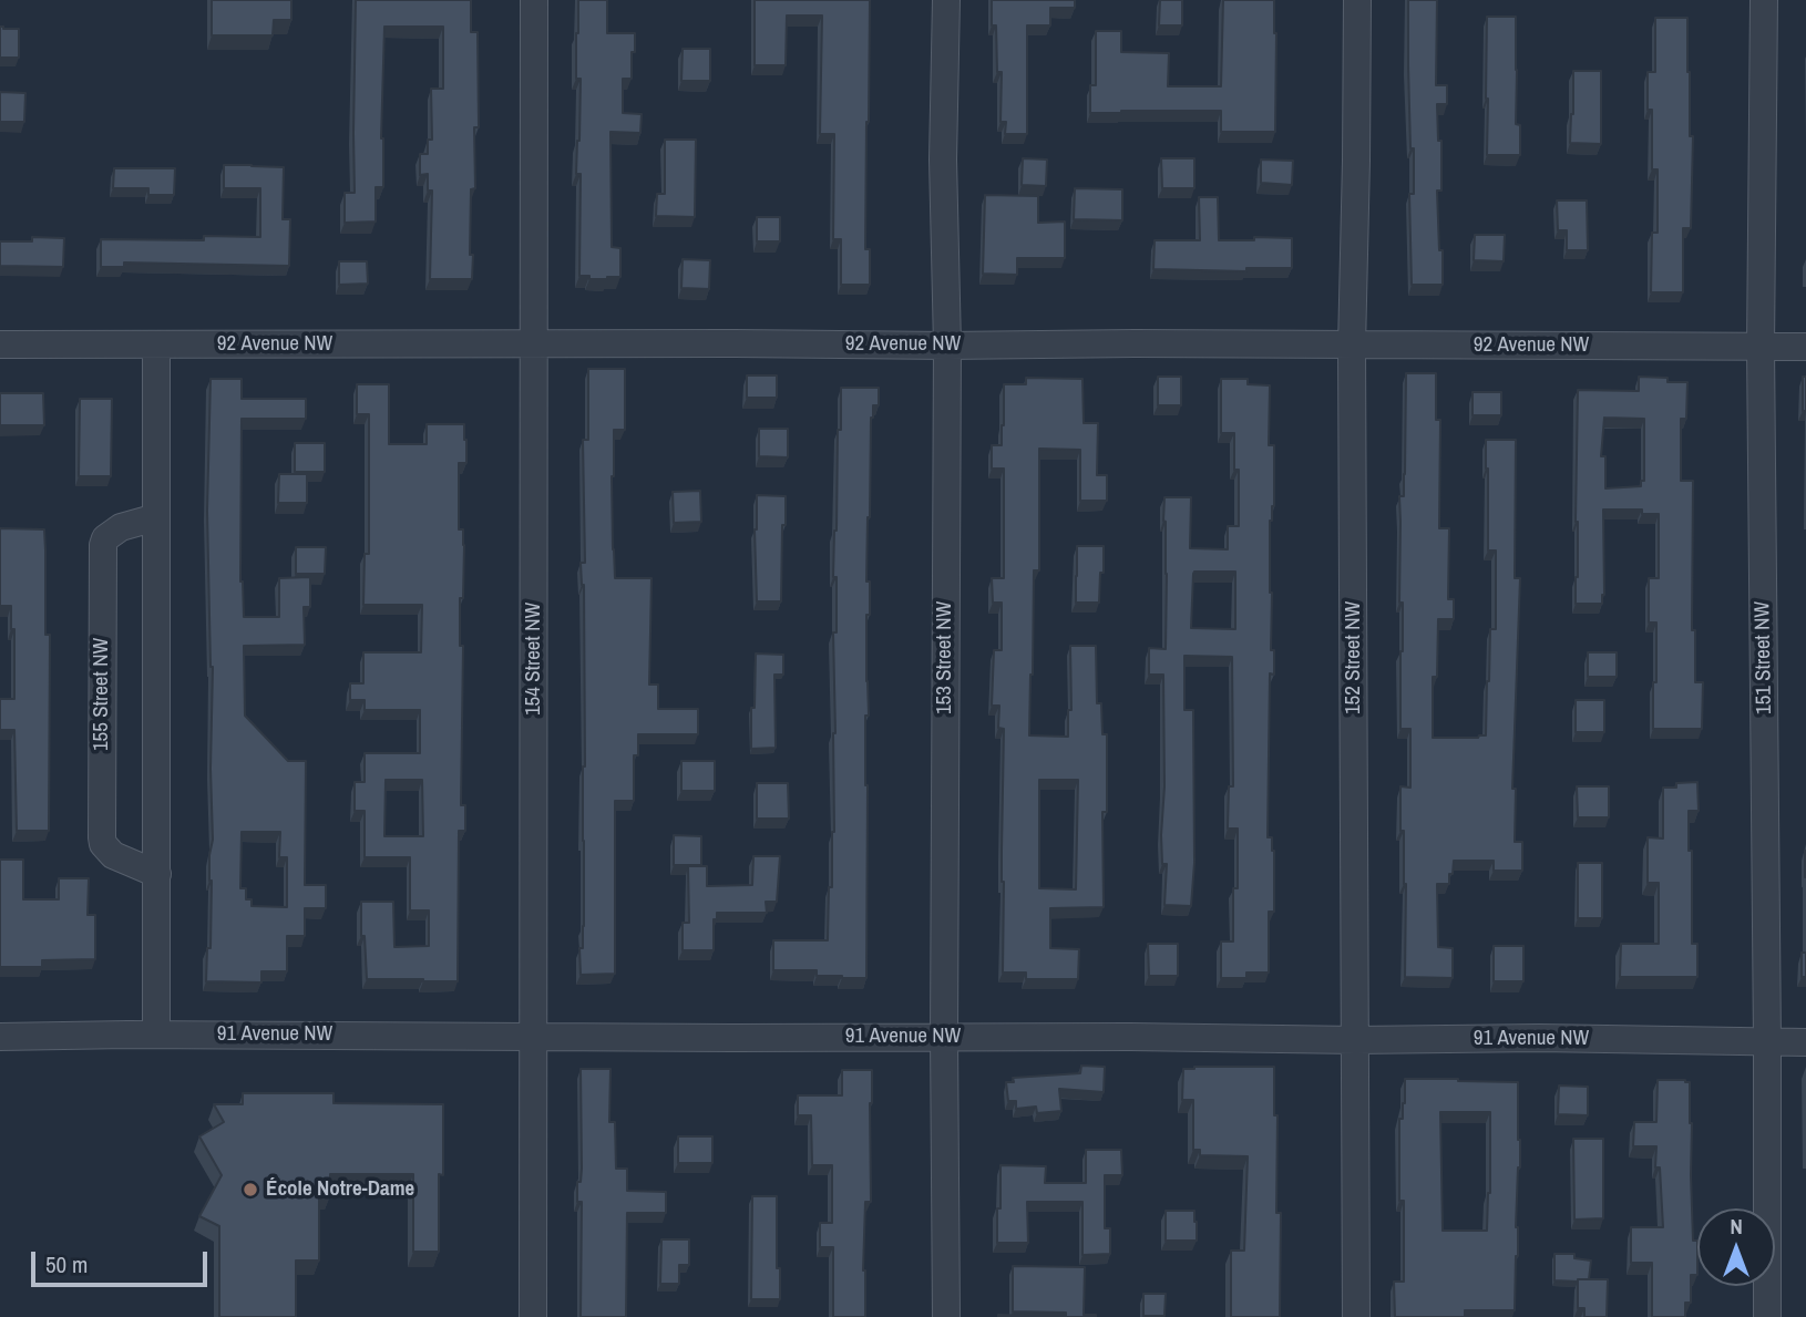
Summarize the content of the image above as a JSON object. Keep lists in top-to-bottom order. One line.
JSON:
{"streets":{"street":["92 Avenue NW","153 Street NW","152 Street NW","151 Street NW","154 Street NW","155 Street NW","91 Avenue NW"]},"crossings":[["92 Avenue NW","153 Street NW"],["92 Avenue NW","152 Street NW"],["92 Avenue NW","151 Street NW"],["92 Avenue NW","154 Street NW"],["153 Street NW","91 Avenue NW"],["152 Street NW","91 Avenue NW"],["151 Street NW","91 Avenue NW"],["154 Street NW","91 Avenue NW"]],"places":["École Notre-Dame"],"scale_bar":"50 m","north":"top"}
